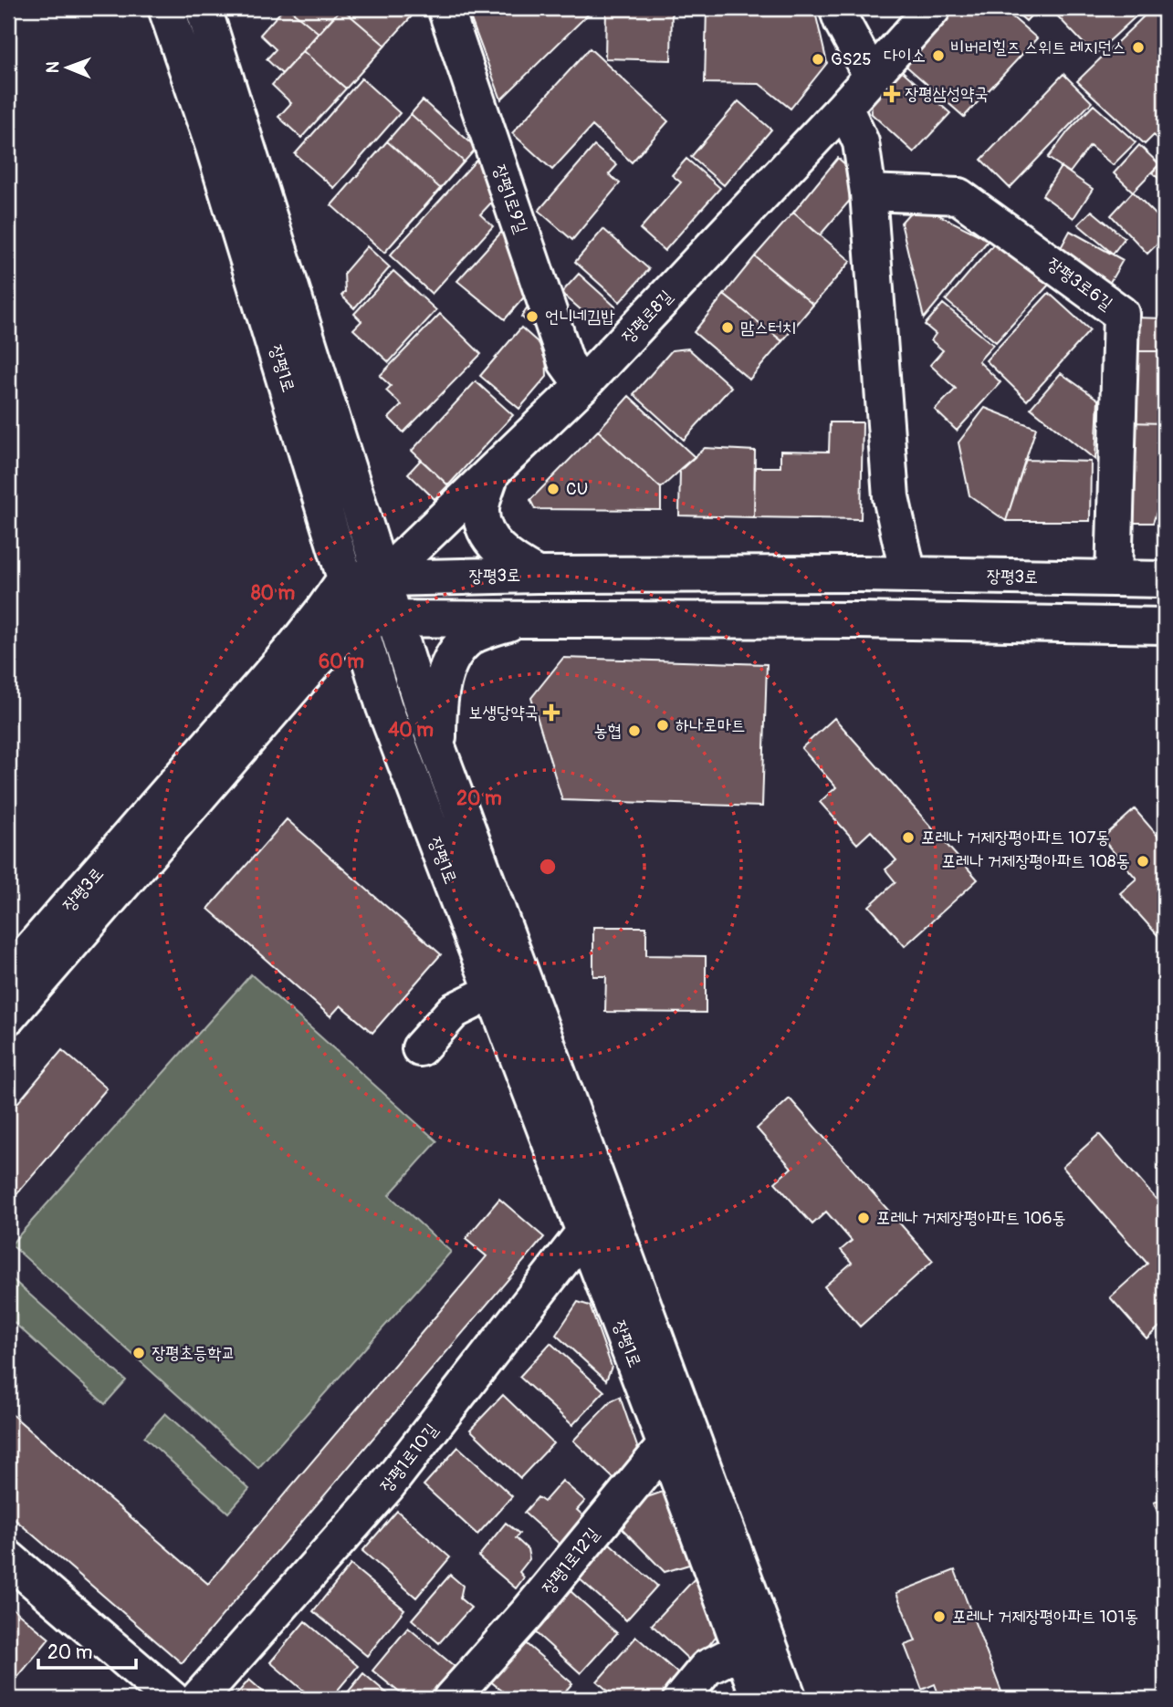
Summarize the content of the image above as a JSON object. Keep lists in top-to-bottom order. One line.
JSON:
{"streets":{"street":["장평1로9길","장평3로6길","장평로8길","장평1로","장평3로","장평1로10길","장평1로12길"]},"crossings":[["장평1로9길","장평로8길"],["장평3로6길","장평3로"],["장평로8길","장평1로"],["장평로8길","장평3로"],["장평1로","장평3로"],["장평1로","장평1로10길"],["장평1로","장평1로12길"]],"places":{"other":["비버리힐즈 스위트 레지던스","다이소","GS25","언니네김밥","맘스터치","CU","하나로마트","농협","포레나 거제장평아파트 107동","포레나 거제장평아파트 108동","포레나 거제장평아파트 106동","장평초등학교","포레나 거제장평아파트 101동"],"health":["장평삼성약국","보생당약국"]},"scale_bar":"20 m","north":"left","rings":["80 m","60 m","40 m","20 m"]}
